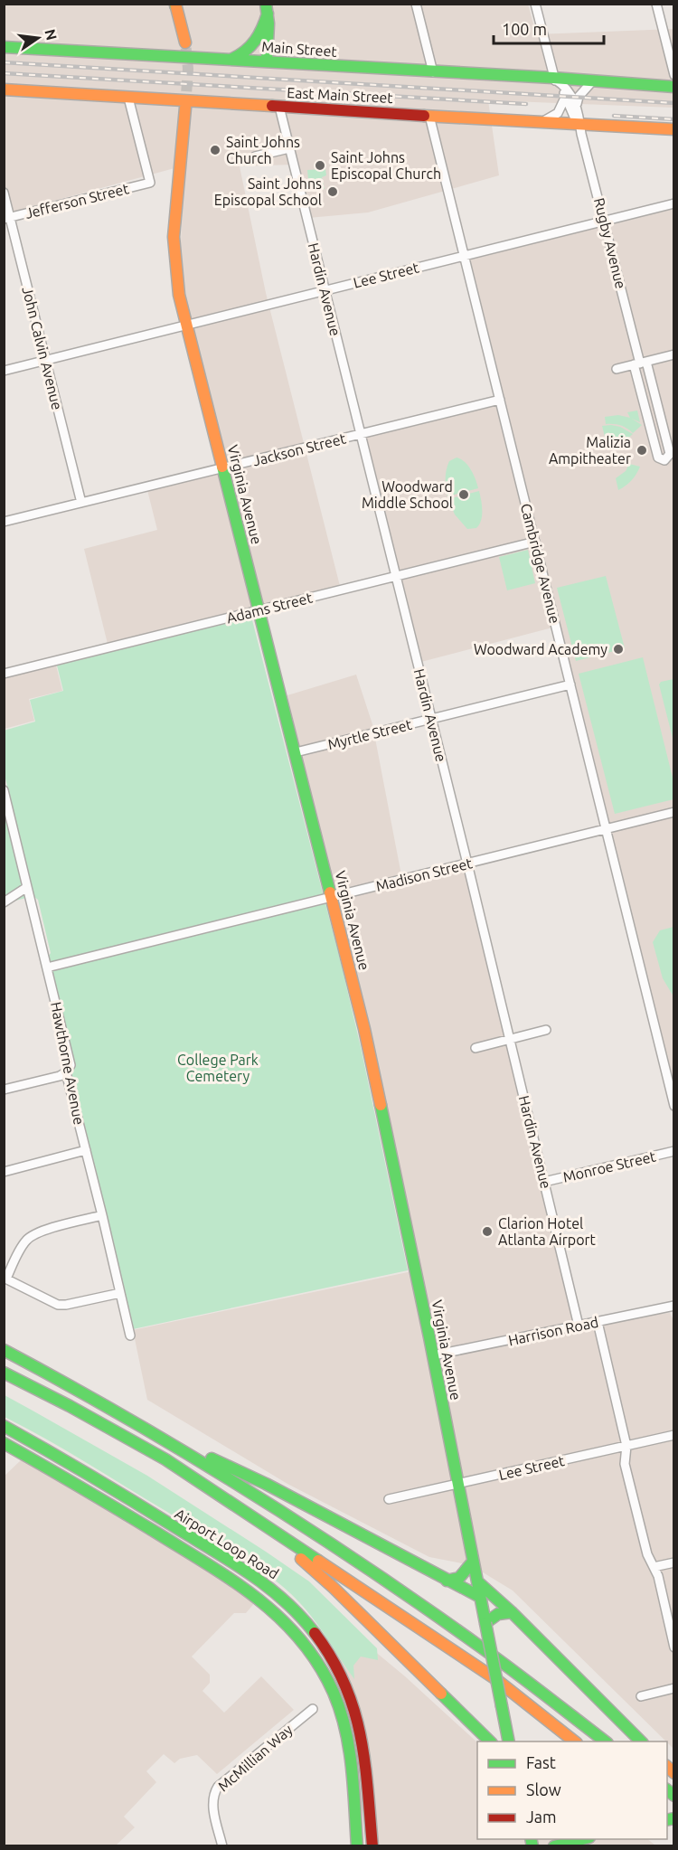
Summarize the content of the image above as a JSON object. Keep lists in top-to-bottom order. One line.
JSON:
{"streets":{"main road":["Main Street","East Main Street","Virginia Avenue","Airport Loop Road"],"street":["Jefferson Street","Rugby Avenue","Lee Street","Hardin Avenue","John Calvin Avenue","Jackson Street","Cambridge Avenue","Adams Street","Myrtle Street","Madison Street","Hawthorne Avenue","Monroe Street","Harrison Road","McMillian Way"]},"crossings":[["Main Street","Rugby Avenue"],["East Main Street","Jefferson Street"],["East Main Street","Rugby Avenue"],["East Main Street","Hardin Avenue"],["East Main Street","Cambridge Avenue"],["Jefferson Street","John Calvin Avenue"],["Rugby Avenue","Lee Street"],["Lee Street","Hardin Avenue"],["Lee Street","John Calvin Avenue"],["Lee Street","Virginia Avenue"],["Lee Street","Cambridge Avenue"],["Hardin Avenue","Jackson Street"],["Hardin Avenue","Adams Street"],["Hardin Avenue","Myrtle Street"],["Hardin Avenue","Madison Street"],["Hardin Avenue","Monroe Street"],["Hardin Avenue","Harrison Road"],["John Calvin Avenue","Jackson Street"],["Jackson Street","Virginia Avenue"],["Jackson Street","Cambridge Avenue"],["Virginia Avenue","Adams Street"],["Virginia Avenue","Myrtle Street"],["Virginia Avenue","Madison Street"],["Virginia Avenue","Harrison Road"],["Cambridge Avenue","Adams Street"],["Cambridge Avenue","Myrtle Street"],["Cambridge Avenue","Madison Street"],["Madison Street","Hawthorne Avenue"]],"parks":["College Park Cemetery"],"places":["Saint Johns Church","Saint Johns Episcopal Church","Saint Johns Episcopal School","Malizia Ampitheater","Woodward Middle School","Woodward Academy","Clarion Hotel Atlanta Airport"],"legend":["Fast","Slow","Jam"],"scale_bar":"100 m","north":"right"}
